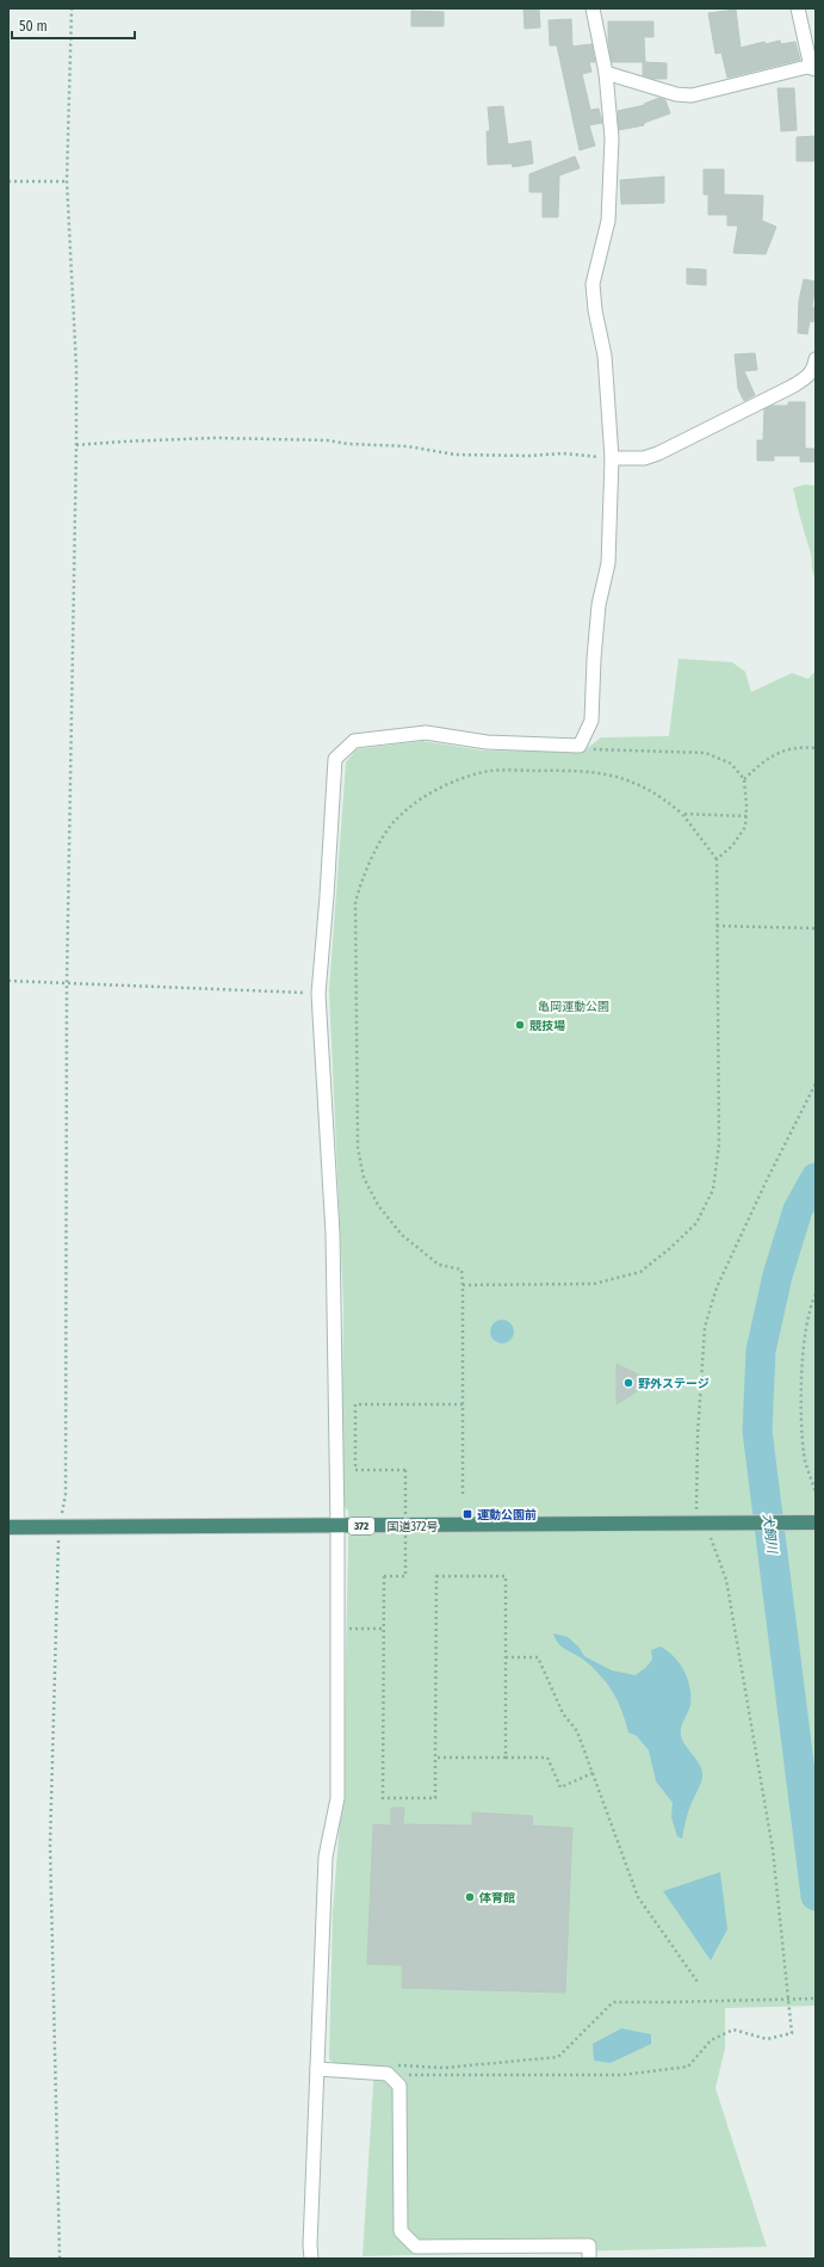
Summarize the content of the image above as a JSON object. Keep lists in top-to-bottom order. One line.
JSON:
{"streets":{"highway":["372","国道372号"]},"water":["犬飼川"],"parks":["亀岡運動公園"],"places":{"other":["競技場","野外ステージ","体育館"],"transit":["運動公園前"]},"scale_bar":"50 m"}
